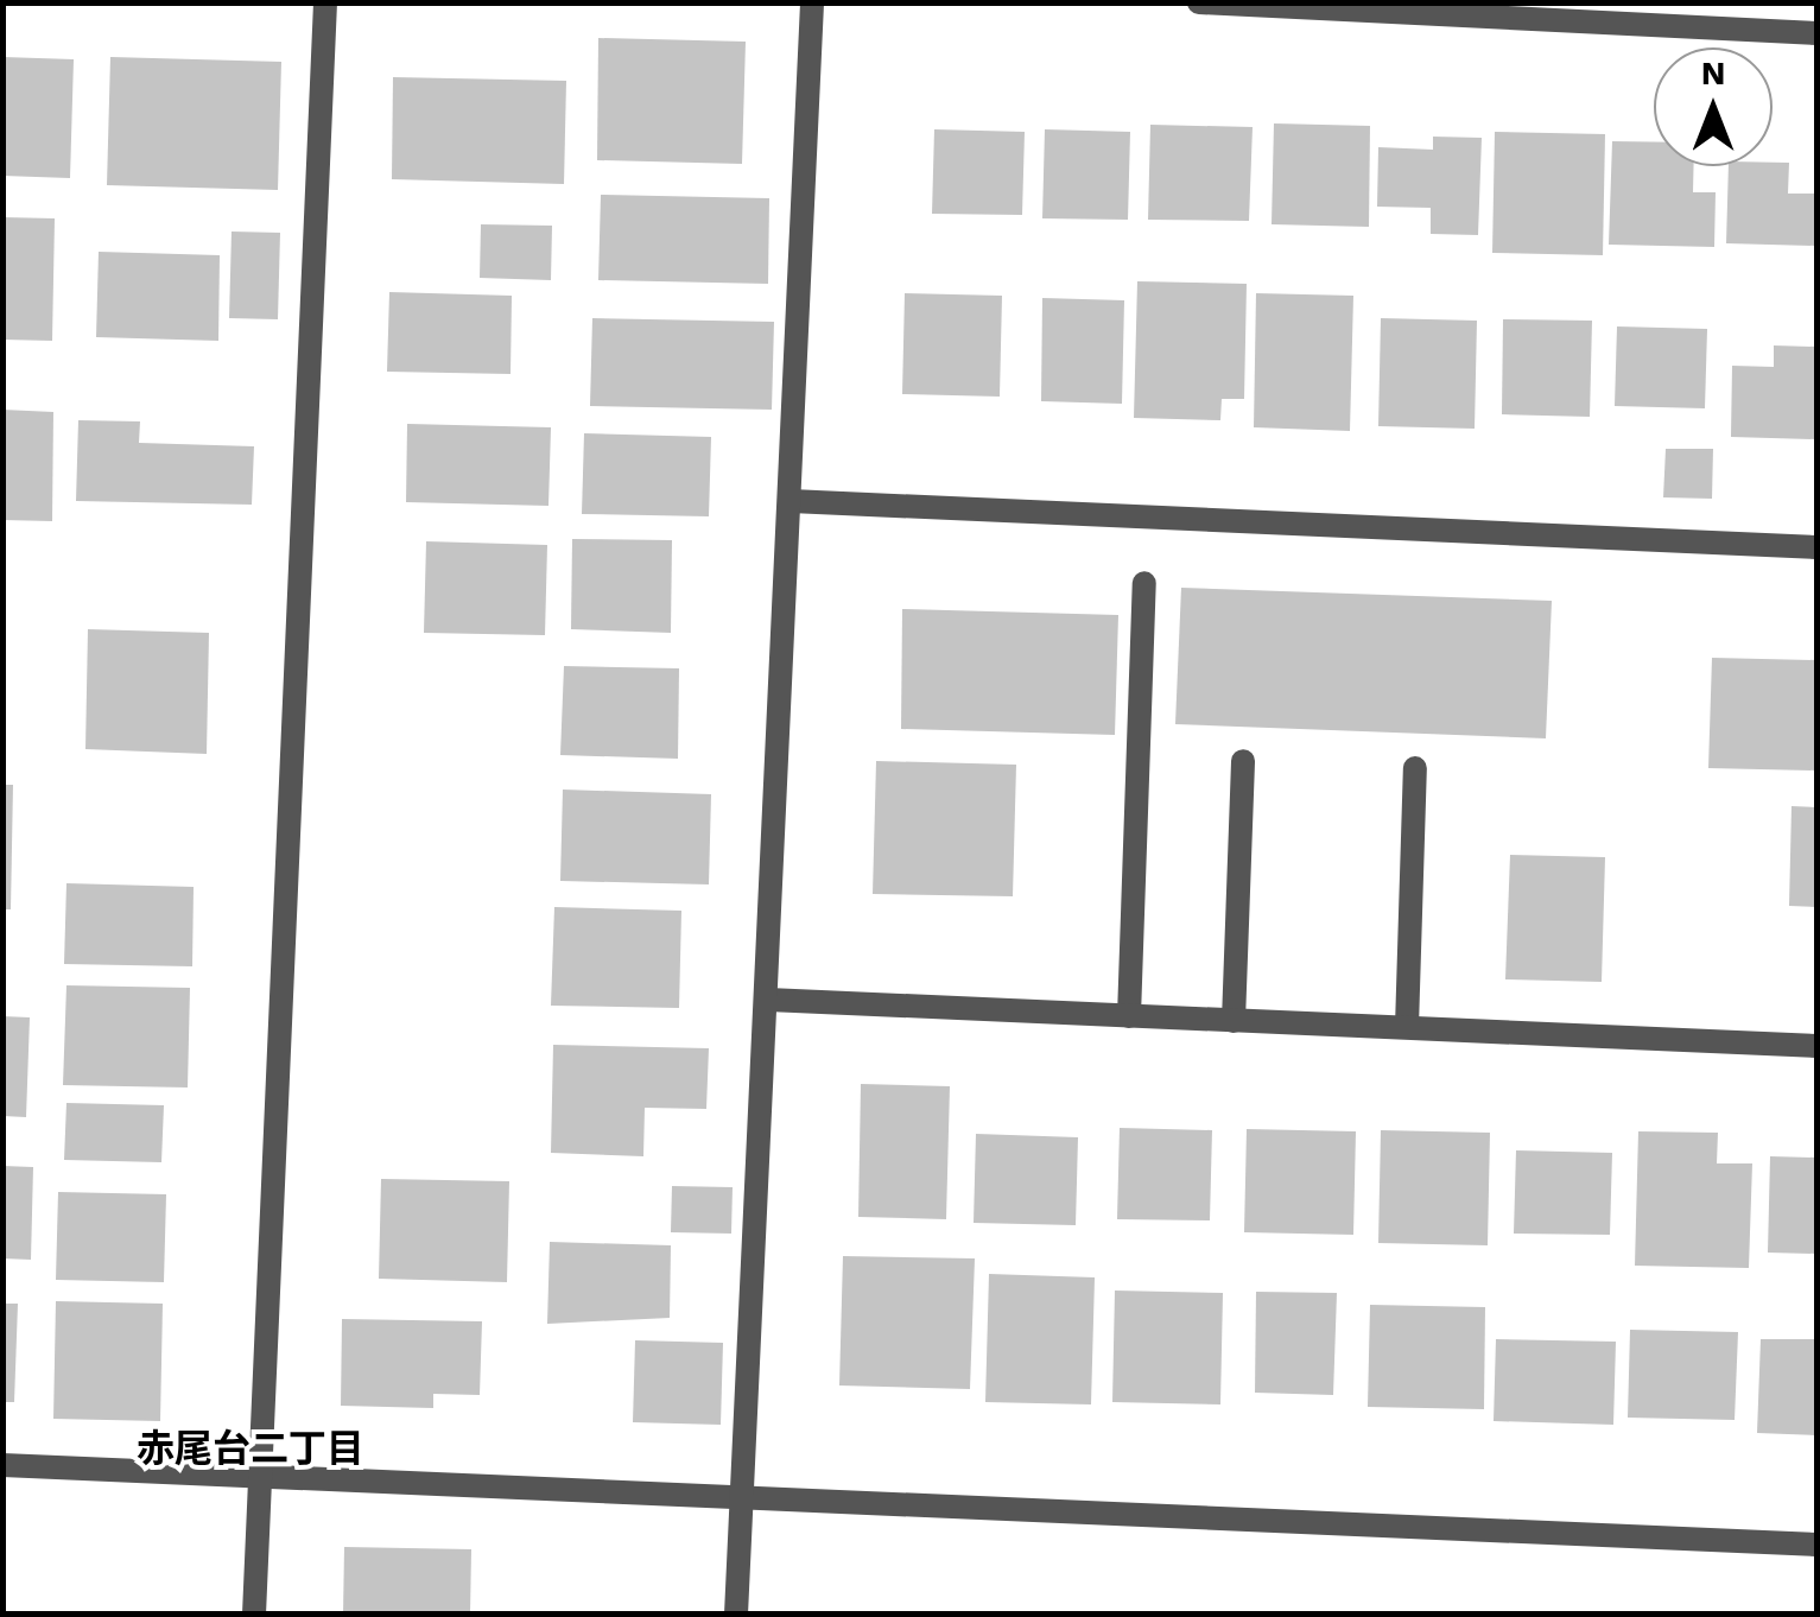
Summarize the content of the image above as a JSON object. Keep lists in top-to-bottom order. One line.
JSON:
{"districts":["赤尾台二丁目"],"north":"top"}
